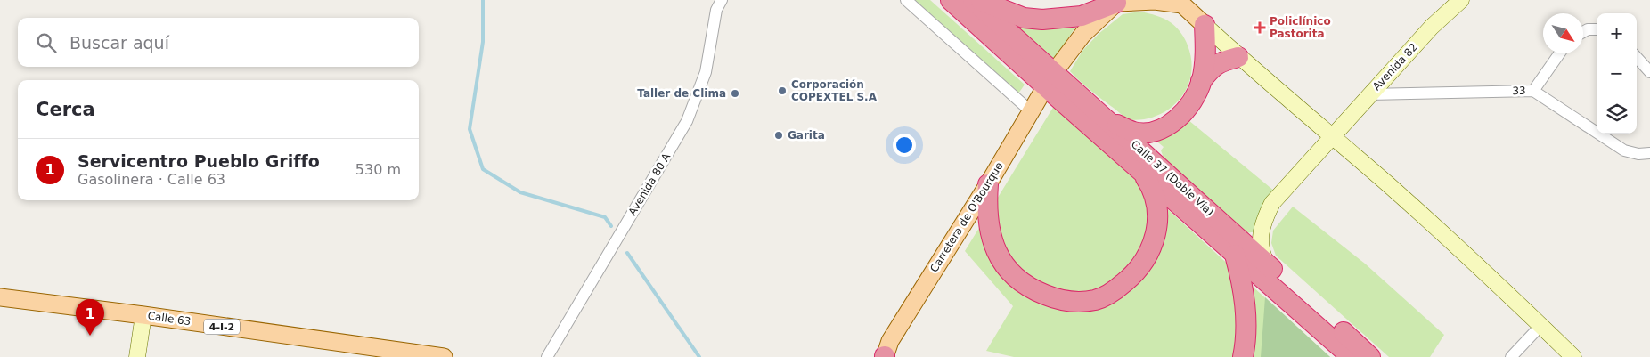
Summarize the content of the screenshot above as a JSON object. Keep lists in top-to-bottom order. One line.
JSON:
{"streets":{"highway":["Calle 37 (Doble Vía)"],"main road":["Carretera de O'Bourque","Calle 63","4-I-2"],"street":["Avenida 82","33","Avenida 80 A"]},"crossings":[["Avenida 82","33"],["Avenida 82","Calle 37 (Doble Vía)"]],"places":{"health":["Policlínico Pastorita"],"other":["Corporación COPEXTEL S.A","Taller de Clima","Garita"]},"north":"bottom right","page":{"map_buttons":["+","−"],"search":"Buscar aquí","heading":"Cerca","list":[{"mark":"1","name":"Servicentro Pueblo Griffo","note":"Gasolinera · Calle 63","value":"530 m"}],"pins":"1"}}
